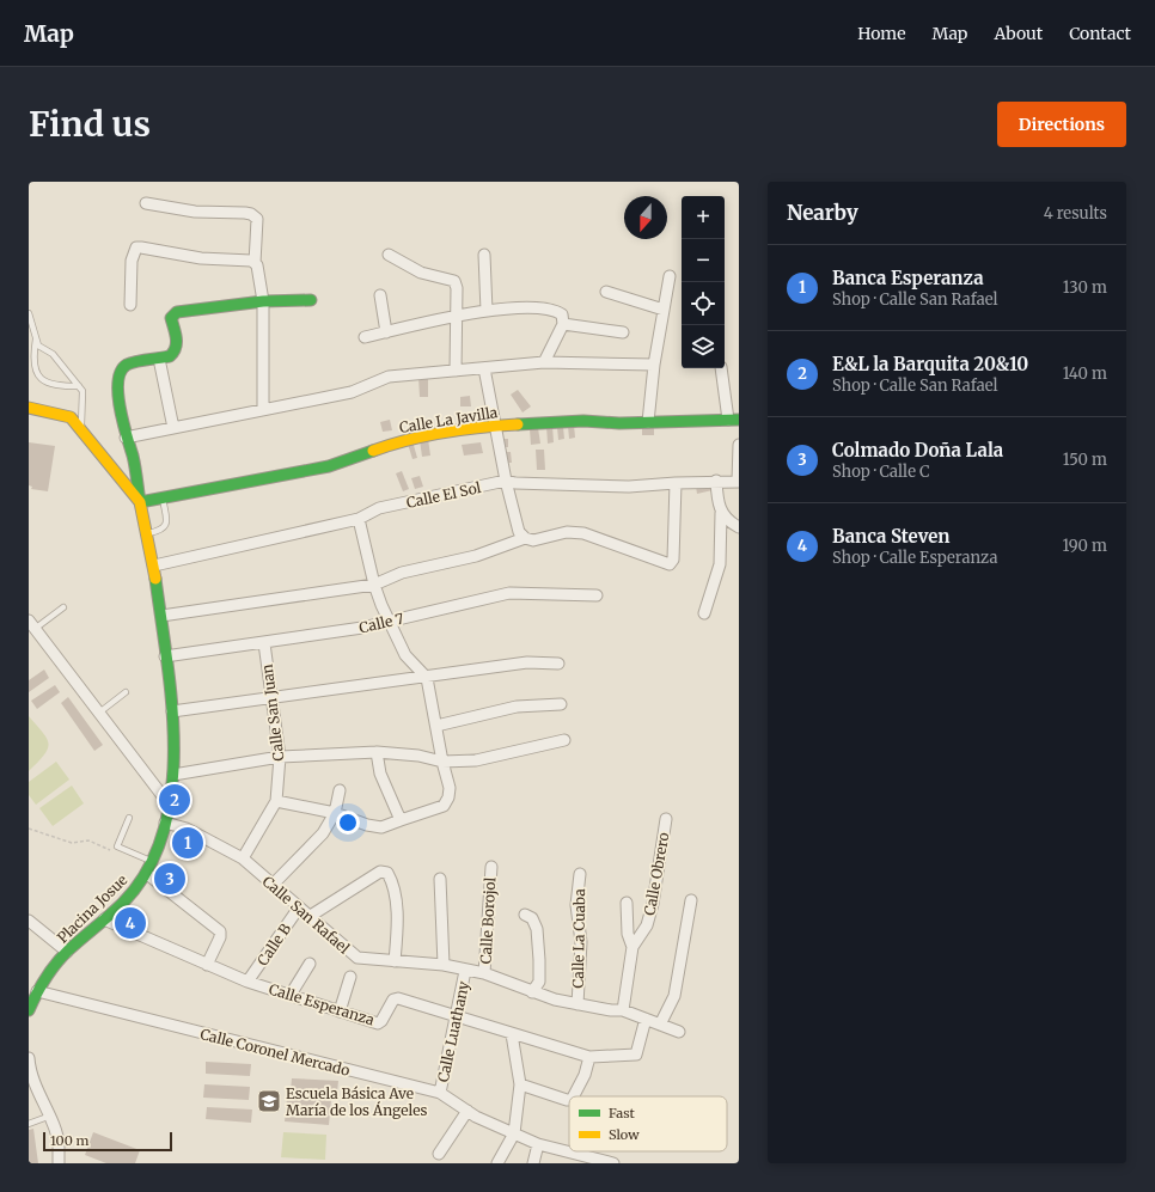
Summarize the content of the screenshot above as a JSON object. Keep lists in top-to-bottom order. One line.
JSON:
{"streets":{"street":["Calle La Javilla","Calle El Sol","Calle 7","Calle San Juan","Calle Obrero","Placina Josue","Calle San Rafael","Calle Borojol","Calle La Cuaba","Calle B","Calle Esperanza","Calle Luathany","Calle Coronel Mercado"]},"crossings":[["Calle La Javilla","Placina Josue"],["Calle El Sol","Placina Josue"],["Calle 7","Calle San Juan"],["Calle 7","Placina Josue"],["Calle San Juan","Calle San Rafael"],["Calle Obrero","Calle San Rafael"],["Placina Josue","Calle San Rafael"],["Placina Josue","Calle Esperanza"],["Placina Josue","Calle Coronel Mercado"],["Calle San Rafael","Calle Borojol"],["Calle San Rafael","Calle La Cuaba"],["Calle San Rafael","Calle B"],["Calle San Rafael","Calle Esperanza"],["Calle San Rafael","Calle Luathany"],["Calle B","Calle Esperanza"],["Calle Esperanza","Calle Luathany"],["Calle Luathany","Calle Coronel Mercado"]],"places":{"school or university":["Escuela Básica Ave María de los Ángeles"]},"legend":["Fast","Slow"],"scale_bar":"100 m","north":"bottom","page":{"header":"Map","nav":["Home","Map","About","Contact"],"buttons":"Directions","title":"Find us","heading":["Nearby","4 results"],"map_buttons":["+","−"],"list":[{"mark":"1","name":"Banca Esperanza","note":"Shop · Calle San Rafael","value":"130 m"},{"mark":"2","name":"E&L la Barquita 20&10","note":"Shop · Calle San Rafael","value":"140 m"},{"mark":"3","name":"Colmado Doña Lala","note":"Shop · Calle C","value":"150 m"},{"mark":"4","name":"Banca Steven","note":"Shop · Calle Esperanza","value":"190 m"}],"pins":["2","1","3","4"],"scale":"100 m"}}
